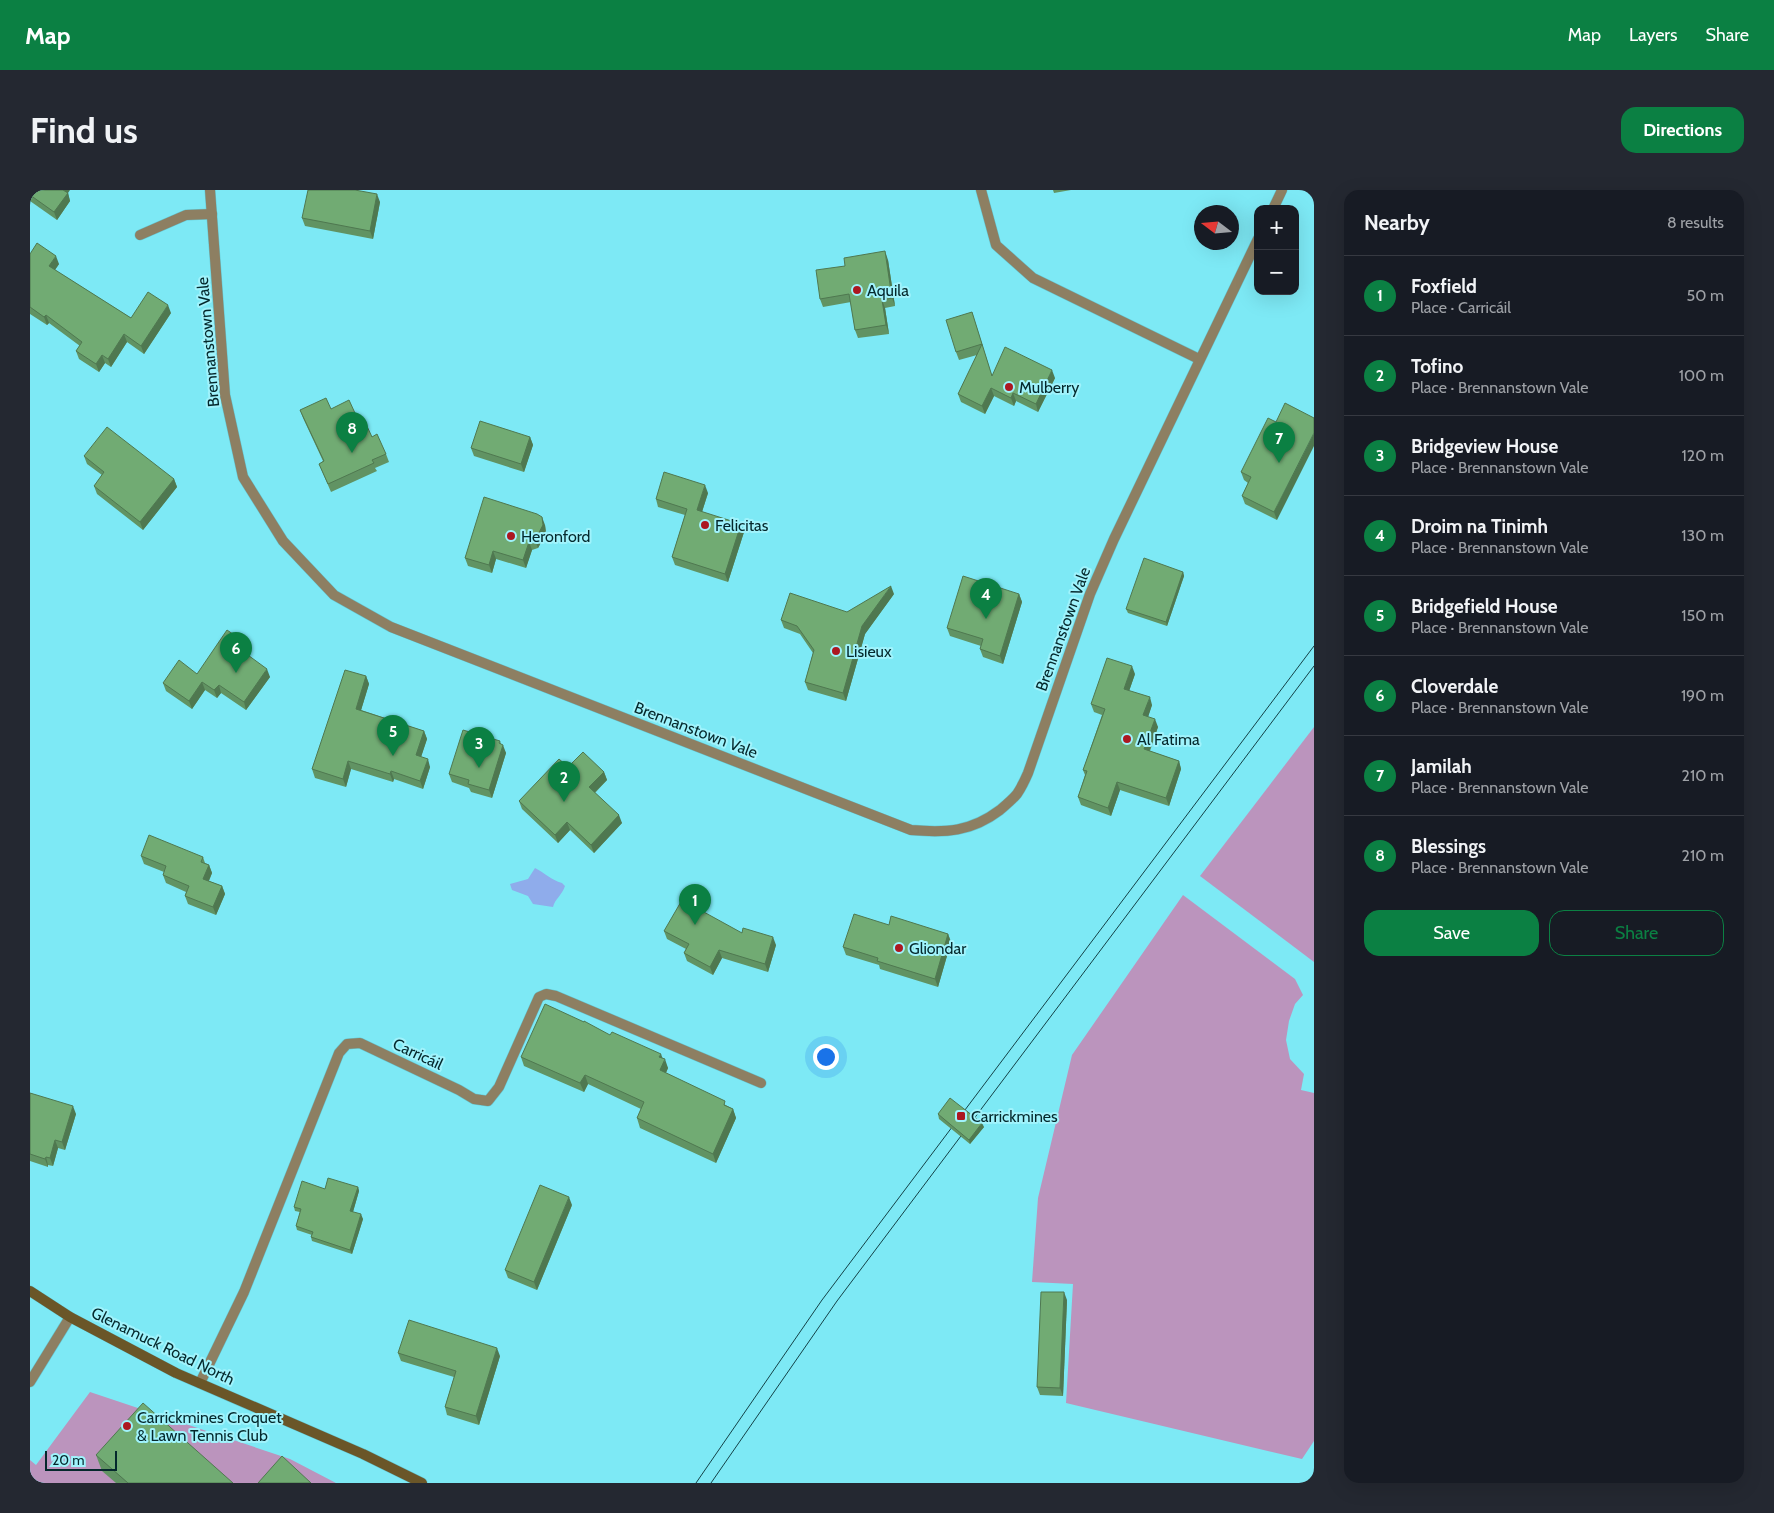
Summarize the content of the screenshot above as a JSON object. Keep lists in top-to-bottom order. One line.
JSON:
{"streets":{"main road":["Glenamuck Road North"],"street":["Brennanstown Vale","Carricáil"]},"crossings":[["Carricáil","Glenamuck Road North"]],"places":{"other":["Aquila","Mulberry","Felicitas","Heronford","Lisieux","Al Fatima","Gliondar","Carrickmines Croquet & Lawn Tennis Club"],"transit":["Carrickmines"]},"scale_bar":"20 m","north":"left","page":{"header":"Map","nav":["Map","Layers","Share"],"buttons":["Directions",["Save","Share"]],"title":"Find us","heading":["Nearby","8 results"],"map_buttons":["+","−"],"list":[{"mark":"1","name":"Foxfield","note":"Place · Carricáil","value":"50 m"},{"mark":"2","name":"Tofino","note":"Place · Brennanstown Vale","value":"100 m"},{"mark":"3","name":"Bridgeview House","note":"Place · Brennanstown Vale","value":"120 m"},{"mark":"4","name":"Droim na Tinimh","note":"Place · Brennanstown Vale","value":"130 m"},{"mark":"5","name":"Bridgefield House","note":"Place · Brennanstown Vale","value":"150 m"},{"mark":"6","name":"Cloverdale","note":"Place · Brennanstown Vale","value":"190 m"},{"mark":"7","name":"Jamilah","note":"Place · Brennanstown Vale","value":"210 m"},{"mark":"8","name":"Blessings","note":"Place · Brennanstown Vale","value":"210 m"}],"pins":["8","7","4","6","5","3","2","1"],"scale":"20 m"}}
